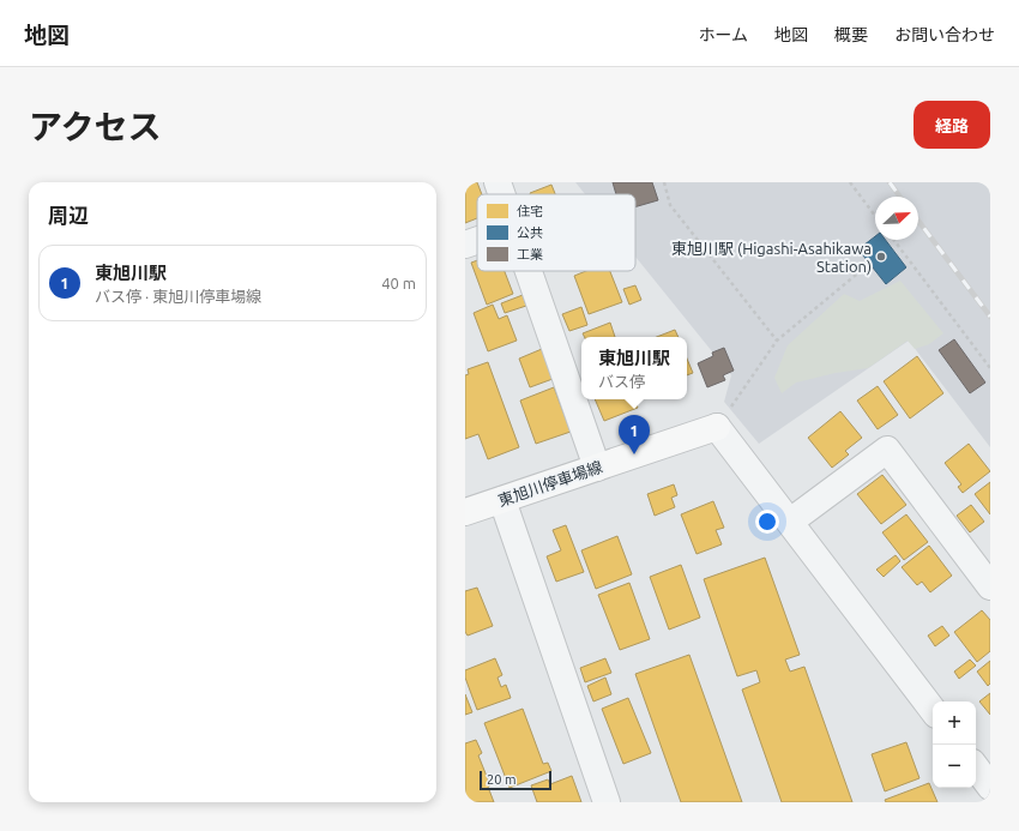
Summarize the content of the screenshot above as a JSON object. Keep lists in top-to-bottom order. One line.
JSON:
{"streets":{"main road":["東旭川停車場線"]},"places":["東旭川駅 (Higashi-Asahikawa Station)"],"legend":["住宅","公共","工業"],"scale_bar":"20 m","north":"top right","page":{"header":"地図","nav":["ホーム","地図","概要","お問い合わせ"],"title":"アクセス","buttons":"経路","heading":"周辺","list":[{"mark":"1","name":"東旭川駅","note":"バス停 · 東旭川停車場線","value":"40 m"}],"popup":["東旭川駅","バス停"],"pins":"1","map_buttons":["+","−"],"scale":"20 m"}}
